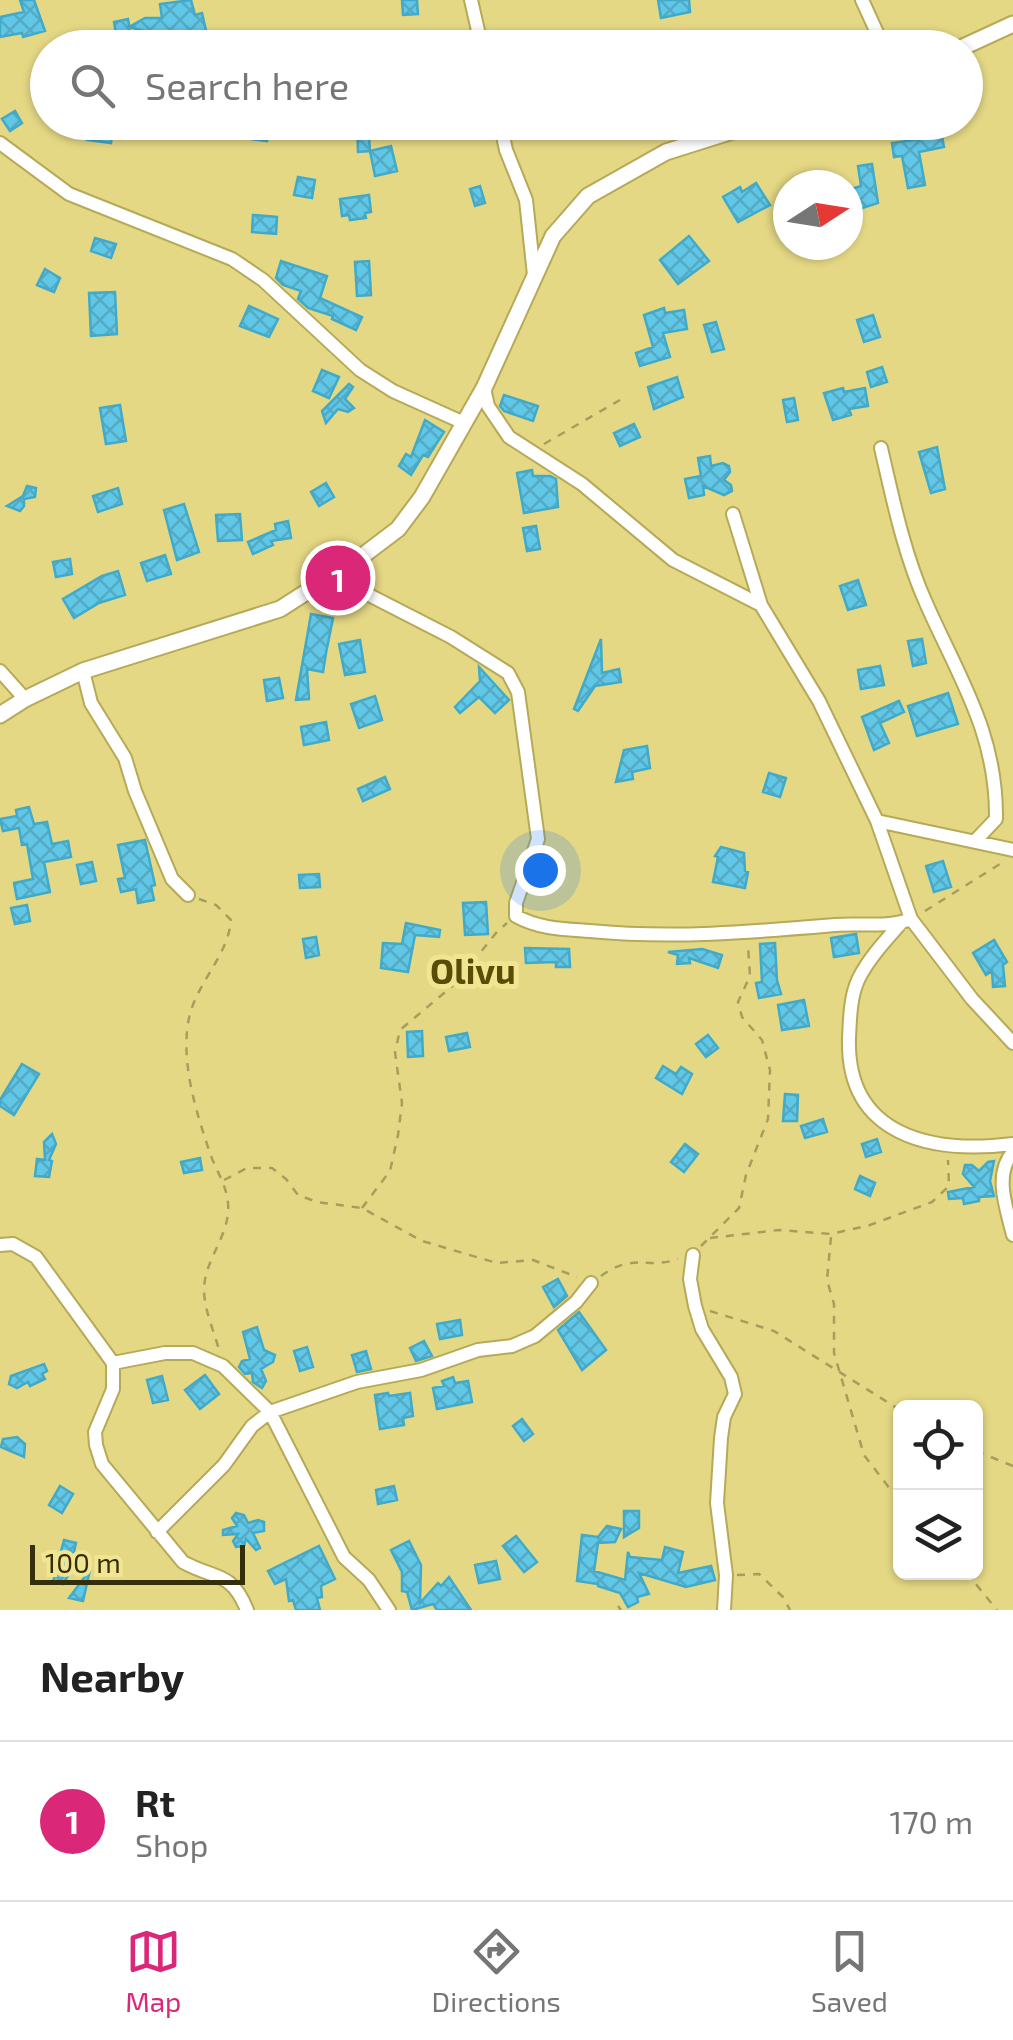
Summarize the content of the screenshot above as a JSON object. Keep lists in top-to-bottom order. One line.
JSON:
{"districts":["Olivu"],"scale_bar":"100 m","north":"right","page":{"search":"Search here","pins":"1","scale":"100 m","heading":"Nearby","list":[{"mark":"1","name":"Rt","note":"Shop","value":"170 m"}],"nav":["Map","Directions","Saved"]}}
